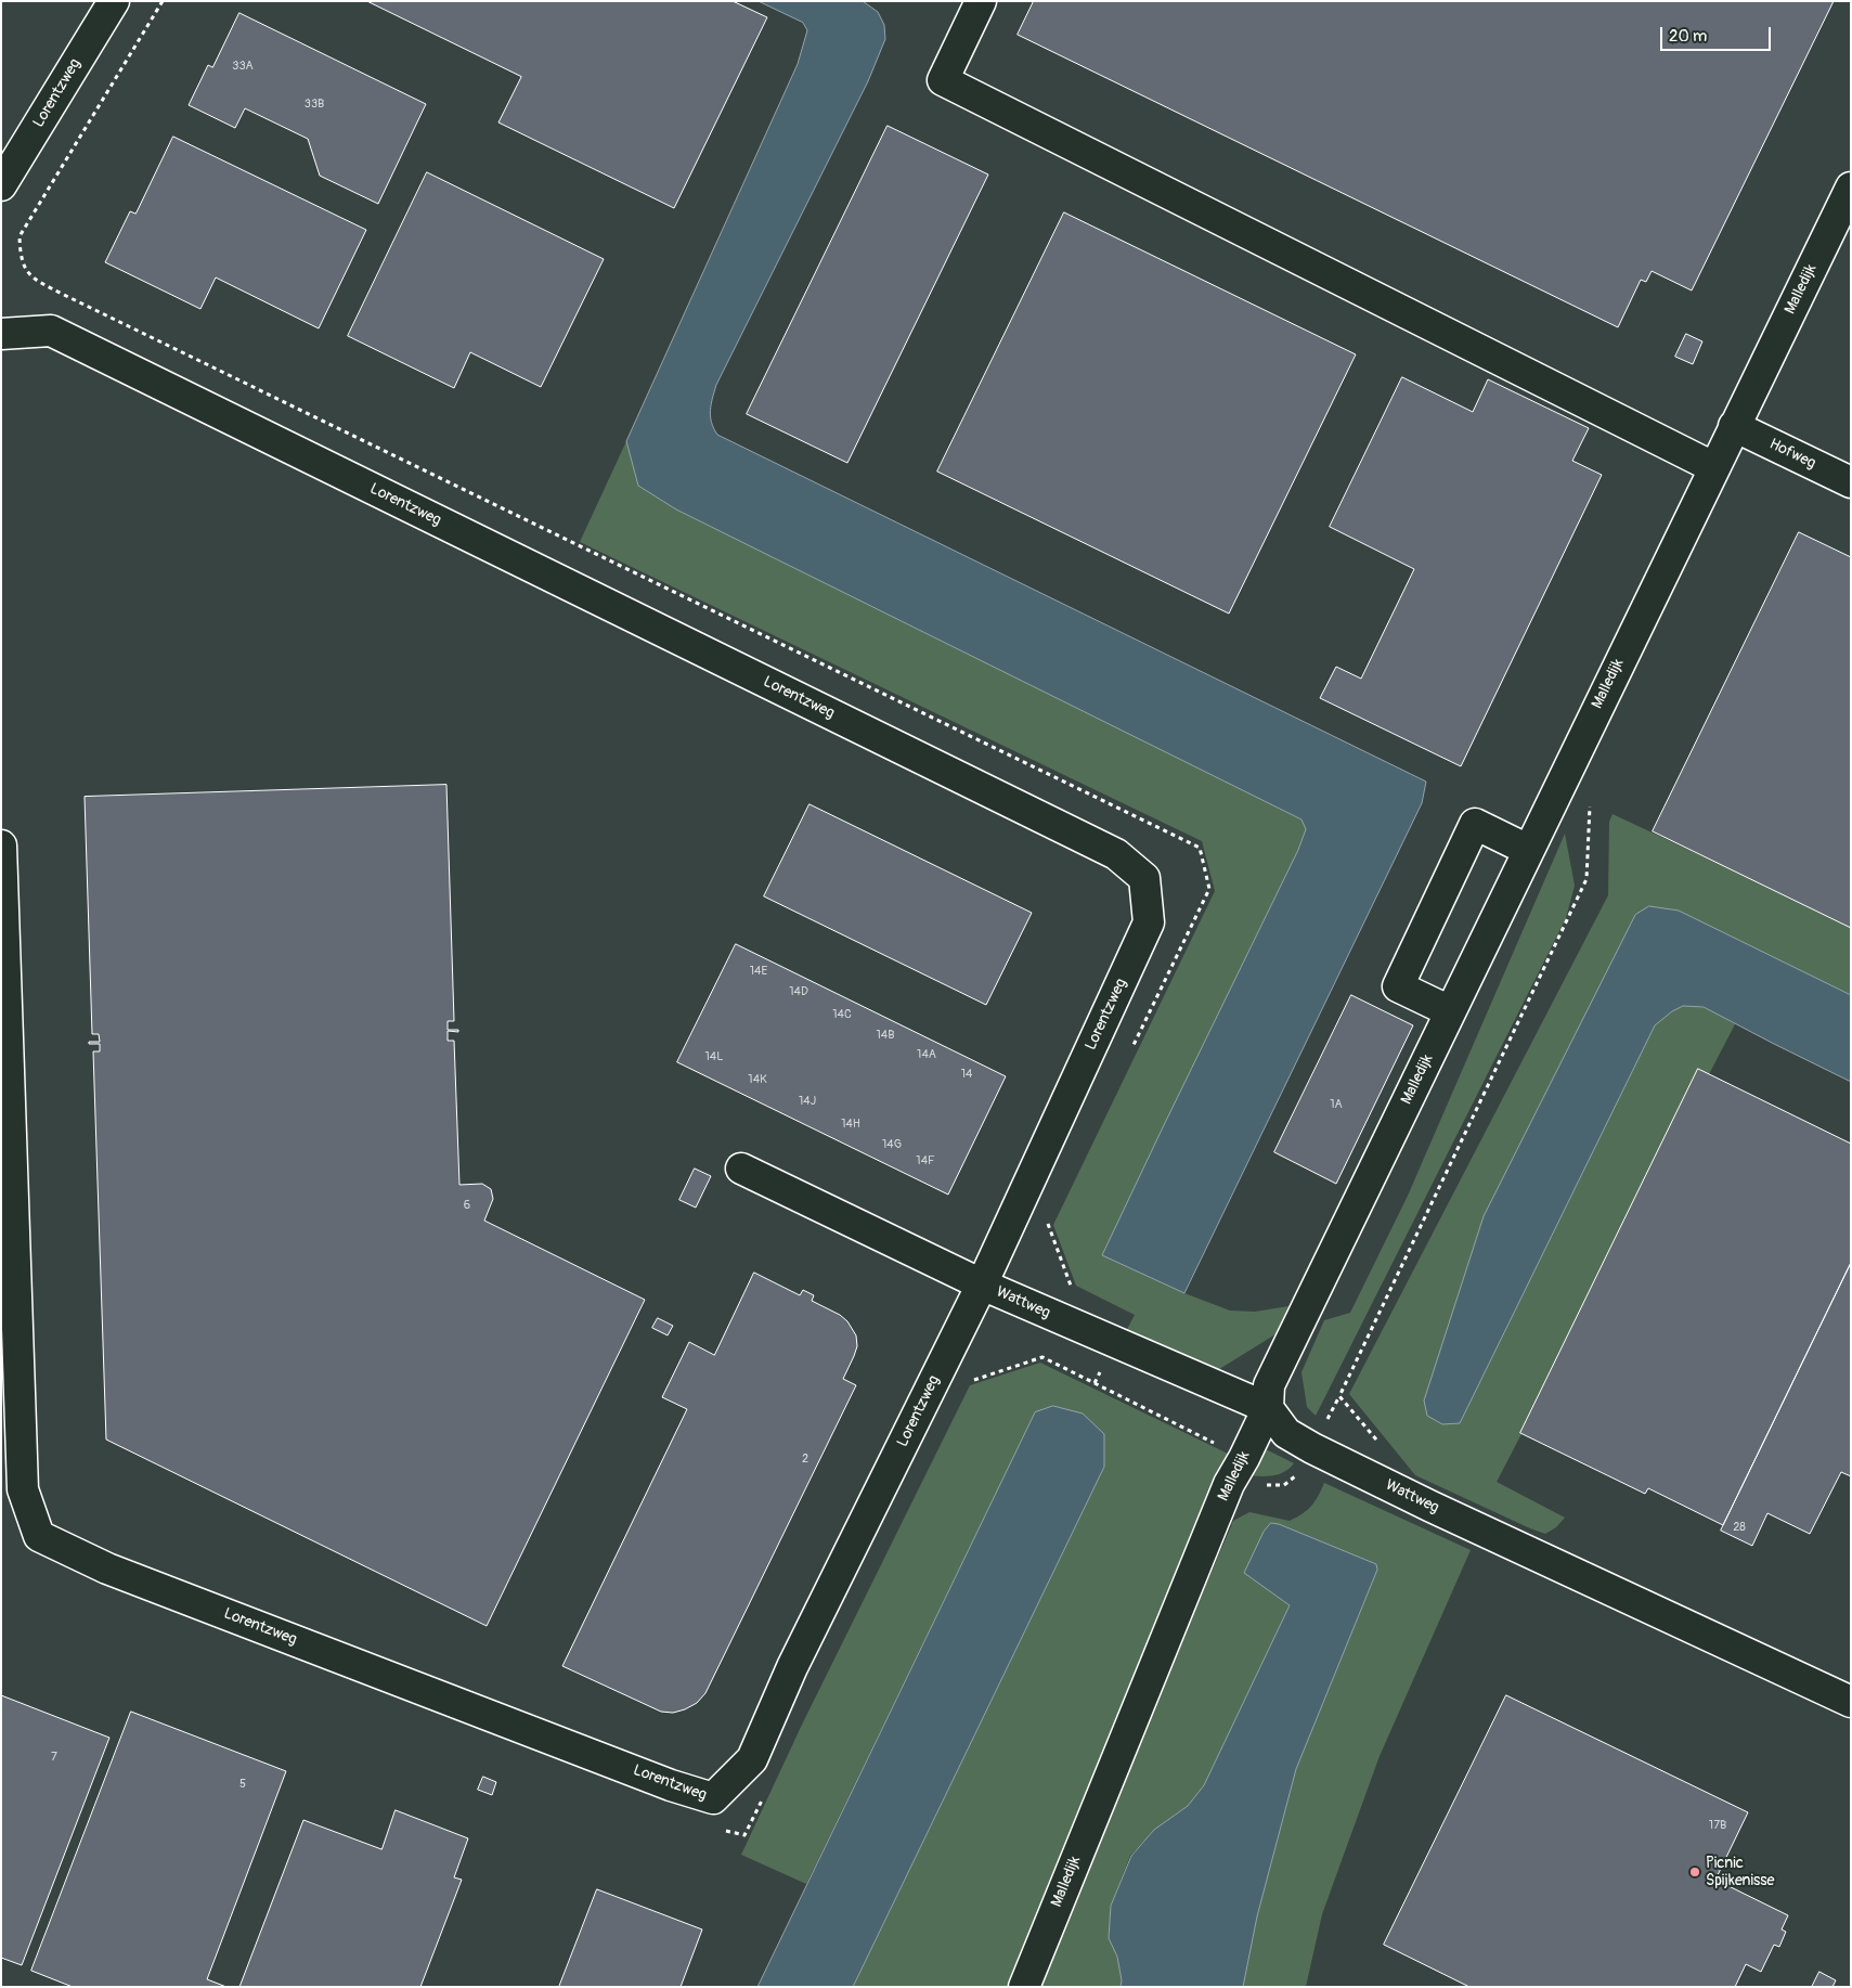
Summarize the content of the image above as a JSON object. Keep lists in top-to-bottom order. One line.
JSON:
{"streets":{"street":["Lorentzweg","Malledijk","Hofweg","Wattweg"]},"crossings":[["Lorentzweg","Wattweg"],["Malledijk","Hofweg"],["Malledijk","Wattweg"]],"places":["Picnic Spijkenisse"],"house_numbers":["33A","33B","14E","14D","14C","14B","14A","14L","14","14K","14J","1A","14H","14G","14F","6","2","28","7","5","17B"],"scale_bar":"20 m"}
